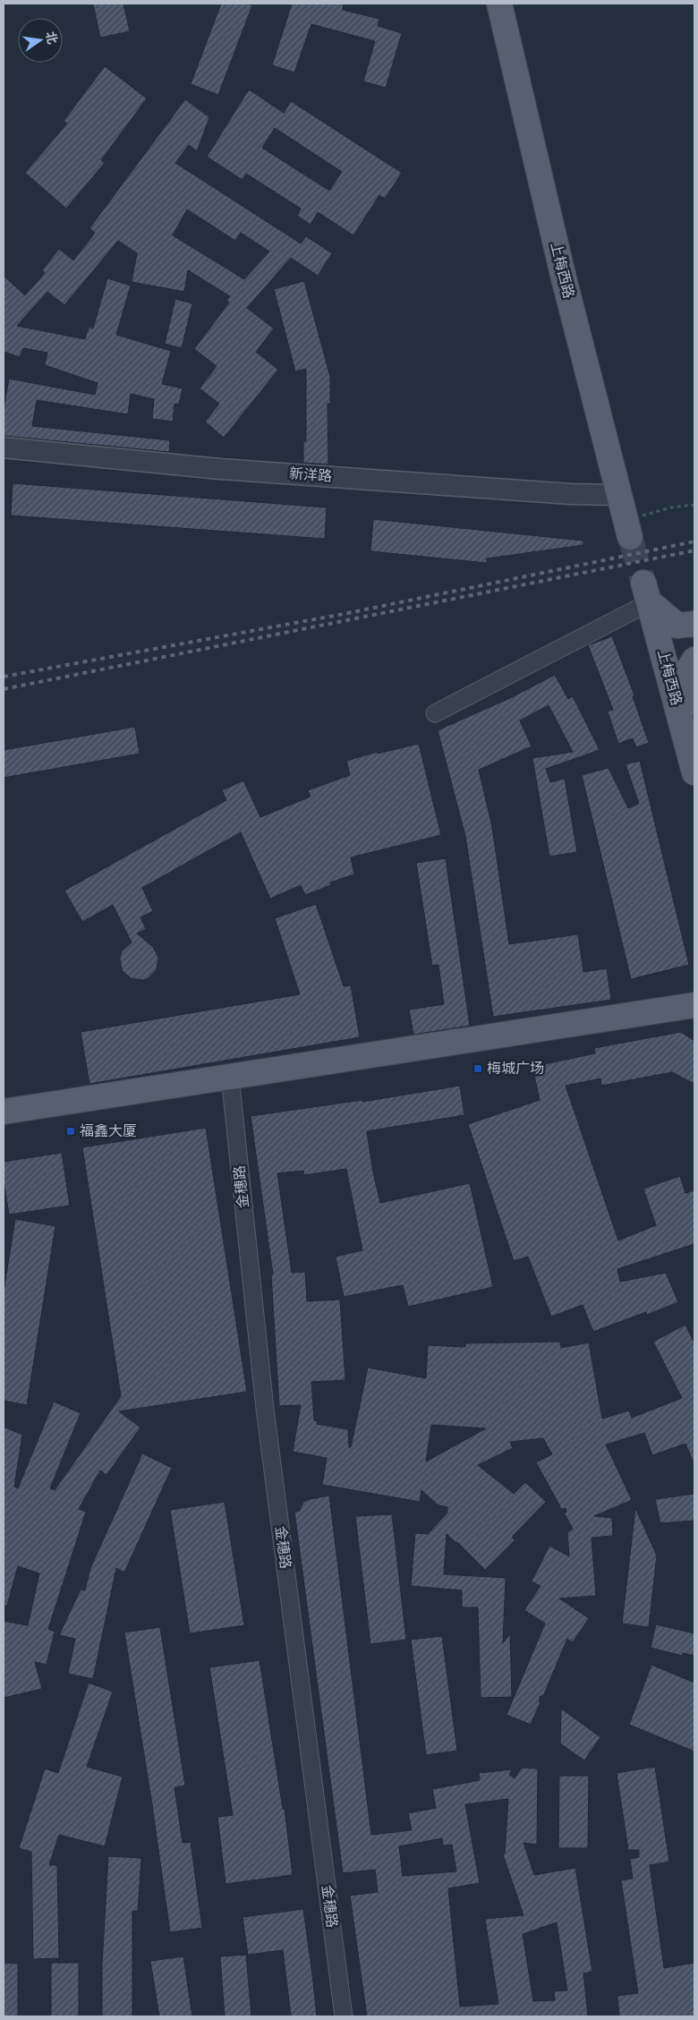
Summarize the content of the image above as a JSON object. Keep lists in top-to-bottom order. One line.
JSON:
{"streets":{"main road":["上梅西路"],"street":["新洋路","金穗路"]},"crossings":[["上梅西路","新洋路"]],"places":{"transit":["梅城广场","福鑫大厦"]},"north":"right"}
